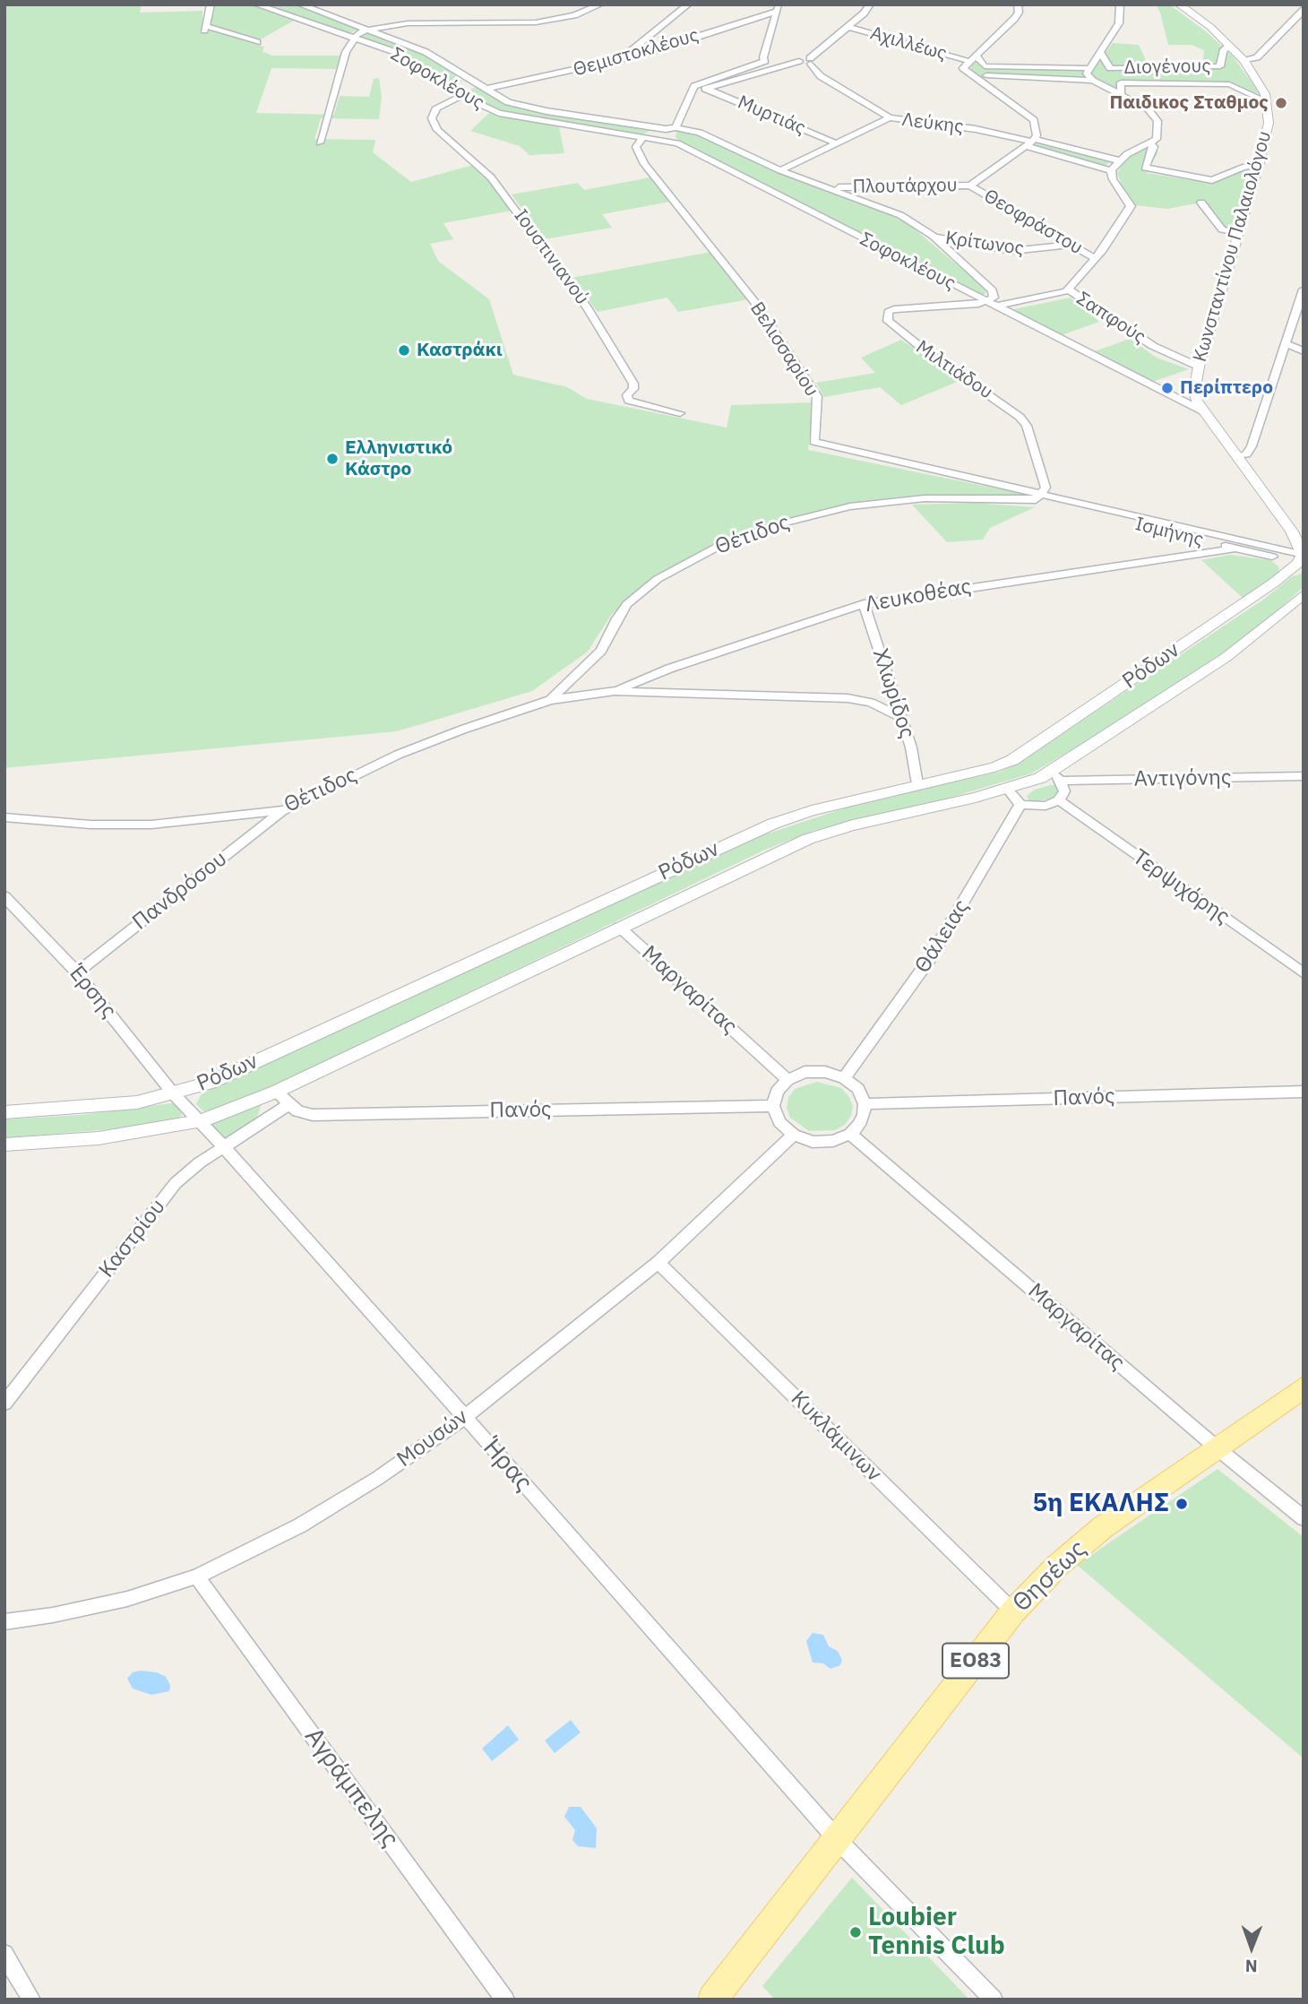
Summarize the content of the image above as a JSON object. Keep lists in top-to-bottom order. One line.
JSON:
{"streets":{"main road":["Θησέως","ΕΟ83"],"street":["Αχιλλέως","Θεμιστοκλέους","Διογένους","Σοφοκλέους","Μυρτιάς","Λεύκης","Πλουτάρχου","Θεοφράστου","Κρίτωνος","Κωνσταντίνου Παλαιολόγου","Ιουστινιανού","Σαπφούς","Βελισσαρίου","Μιλτιάδου","Ισμήνης","Θέτιδος","Λευκοθέας","Ρόδων","Χλωρίδος","Αντιγόνης","Τερψιχόρης","Πανδρόσου","Θάλειας","Μαργαρίτας","Έρσης","Πανός","Καστρίου","Κυκλάμινων","Μουσών","Ήρας","Αγράμπελης"]},"crossings":[["Θεμιστοκλέους","Σοφοκλέους"],["Διογένους","Κωνσταντίνου Παλαιολόγου"],["Σοφοκλέους","Πλουτάρχου"],["Σοφοκλέους","Κρίτωνος"],["Σοφοκλέους","Κωνσταντίνου Παλαιολόγου"],["Σοφοκλέους","Ιουστινιανού"],["Σοφοκλέους","Βελισσαρίου"],["Σοφοκλέους","Μιλτιάδου"],["Λεύκης","Πλουτάρχου"],["Λεύκης","Σαπφούς"],["Πλουτάρχου","Θεοφράστου"],["Θεοφράστου","Κρίτωνος"],["Θεοφράστου","Σαπφούς"],["Κωνσταντίνου Παλαιολόγου","Σαπφούς"],["Βελισσαρίου","Μιλτιάδου"],["Βελισσαρίου","Ισμήνης"],["Βελισσαρίου","Θέτιδος"],["Μιλτιάδου","Ισμήνης"],["Μιλτιάδου","Θέτιδος"],["Ισμήνης","Θέτιδος"],["Ισμήνης","Λευκοθέας"],["Ισμήνης","Ρόδων"],["Θέτιδος","Λευκοθέας"],["Θέτιδος","Χλωρίδος"],["Θέτιδος","Πανδρόσου"],["Λευκοθέας","Χλωρίδος"],["Ρόδων","Χλωρίδος"],["Ρόδων","Αντιγόνης"],["Ρόδων","Μαργαρίτας"],["Ρόδων","Έρσης"],["Ρόδων","Πανός"],["Ρόδων","Ήρας"],["Πανδρόσου","Έρσης"],["Θάλειας","Μαργαρίτας"],["Θάλειας","Πανός"],["Θάλειας","Μουσών"],["Μαργαρίτας","Πανός"],["Μαργαρίτας","Μουσών"],["Μαργαρίτας","Θησέως"],["Έρσης","Ήρας"],["Πανός","Καστρίου"],["Πανός","Μουσών"],["Καστρίου","Ήρας"],["Κυκλάμινων","Μουσών"],["Κυκλάμινων","Θησέως"],["Μουσών","Ήρας"],["Μουσών","Αγράμπελης"],["Ήρας","Θησέως"]],"places":["Παιδικος Σταθμος","Καστράκι","Περίπτερο","Ελληνιστικό Κάστρο","5η ΕΚΑΛΗΣ","Loubier Tennis Club"],"north":"bottom"}
